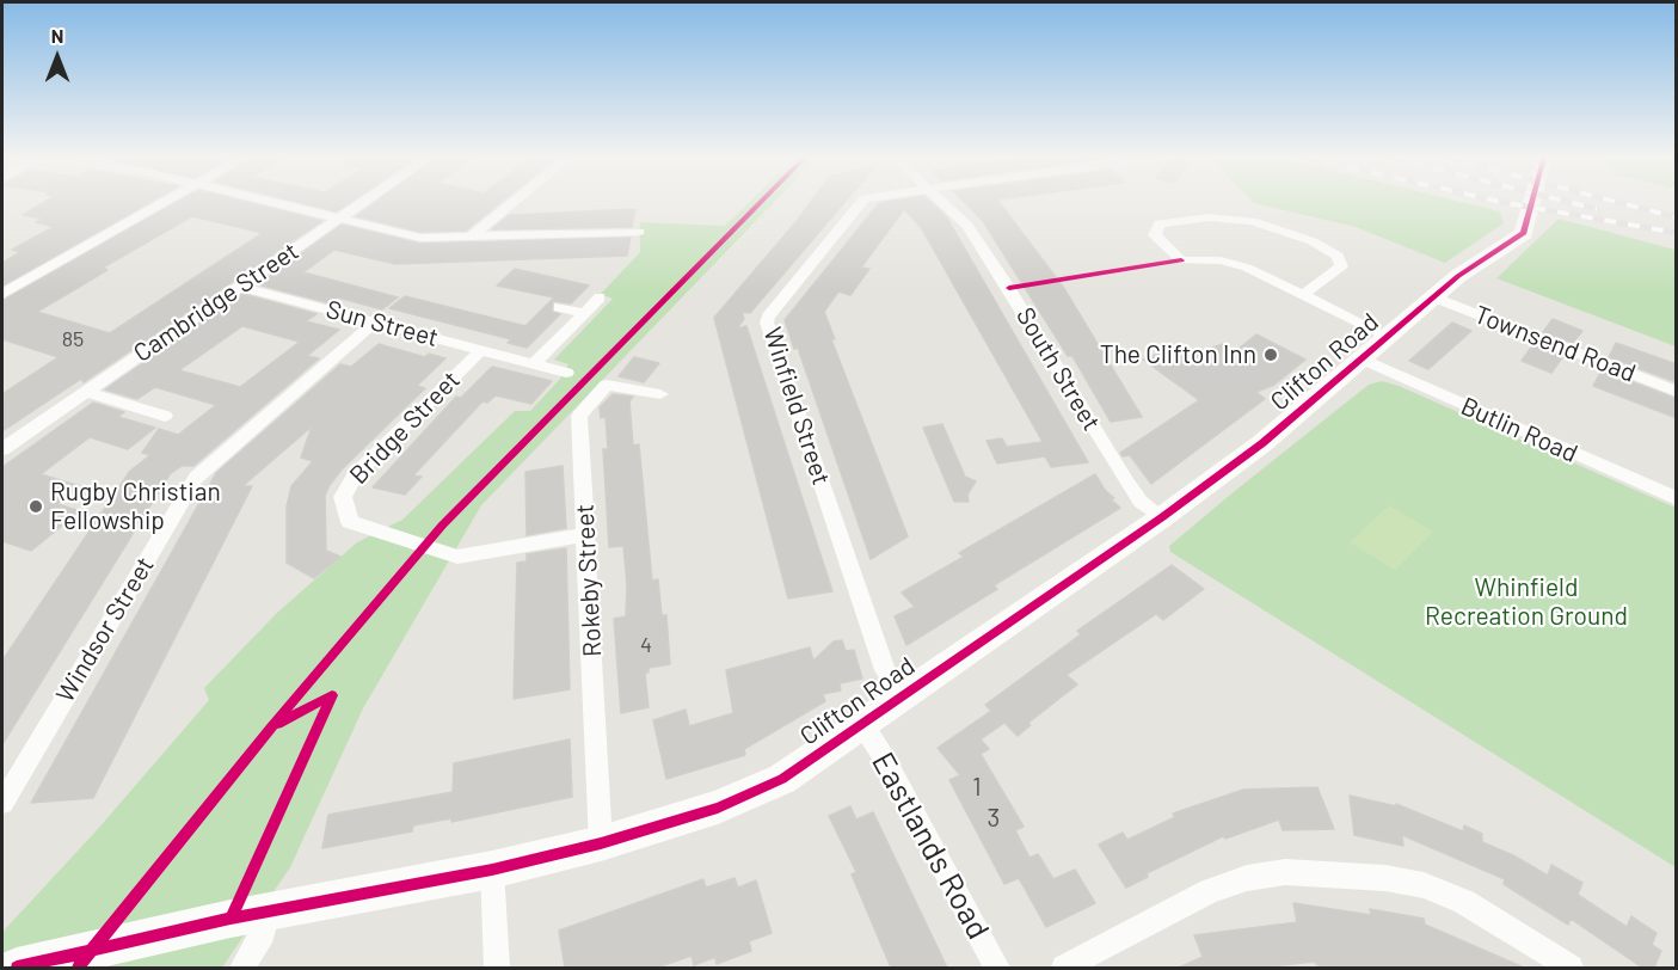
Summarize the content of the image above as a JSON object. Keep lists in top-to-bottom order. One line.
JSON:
{"streets":{"street":["Cambridge Street","Sun Street","Townsend Road","Clifton Road","South Street","Winfield Street","Bridge Street","Butlin Road","Rokeby Street","Windsor Street","Eastlands Road"]},"crossings":[["Cambridge Street","Sun Street"],["Sun Street","Bridge Street"],["Sun Street","Windsor Street"],["Townsend Road","Clifton Road"],["Clifton Road","South Street"],["Clifton Road","Winfield Street"],["Clifton Road","Butlin Road"],["Clifton Road","Rokeby Street"],["Clifton Road","Eastlands Road"],["Bridge Street","Rokeby Street"]],"parks":["Whinfield Recreation Ground"],"places":["The Clifton Inn","Rugby Christian Fellowship"],"house_numbers":["85","4","1","3"],"north":"top"}
